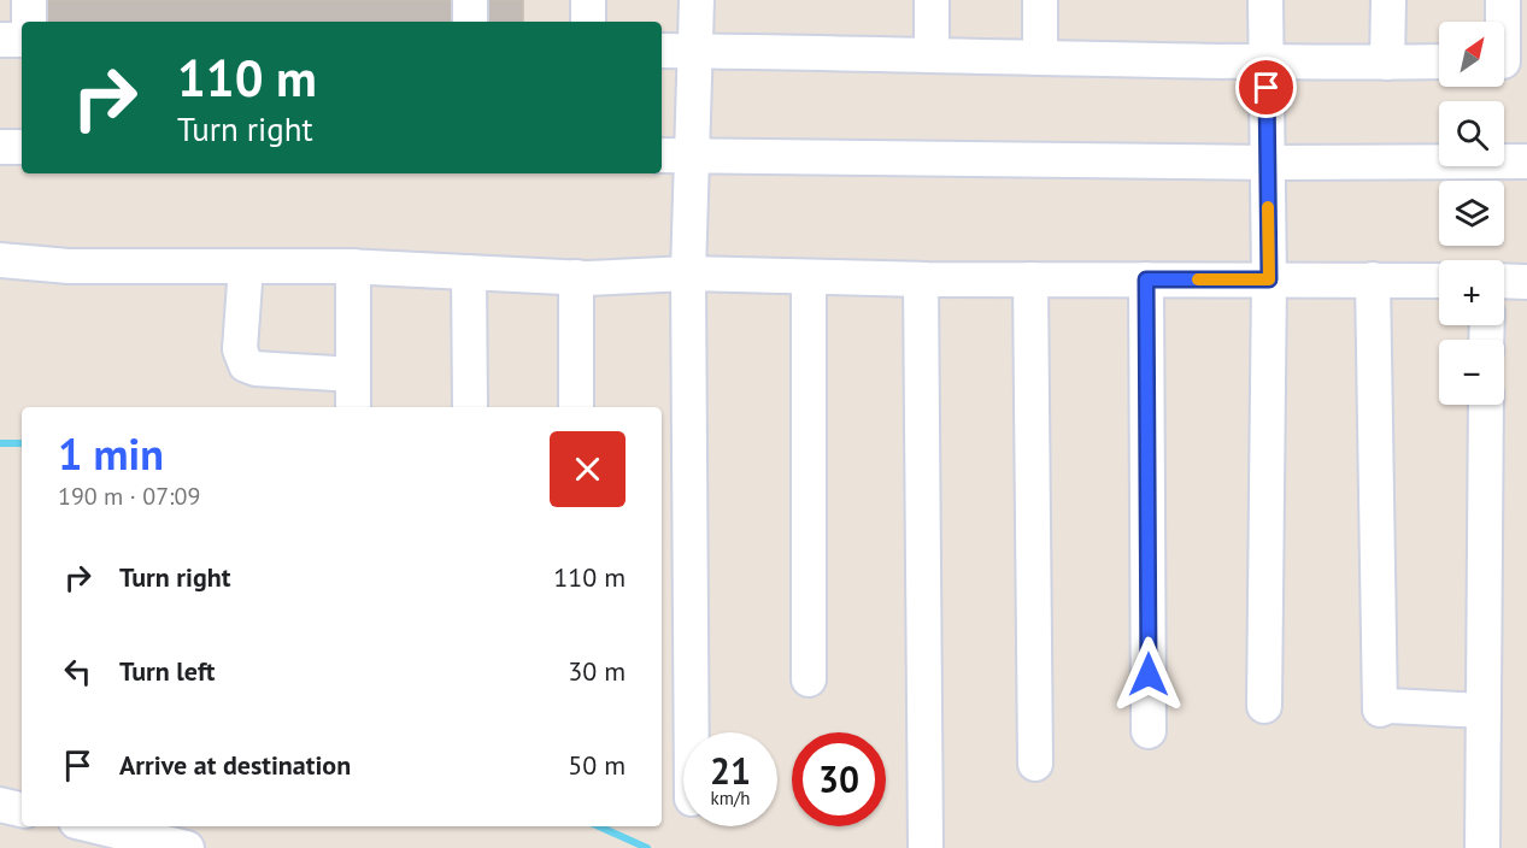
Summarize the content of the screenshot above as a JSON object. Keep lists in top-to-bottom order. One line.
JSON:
{"north":"top right","page":{"map_buttons":["+","−"],"turn":["110 m","Turn right"],"heading":["1 min","190 m · 07:09"],"list":[{"name":"Turn right","value":"110 m"},{"name":"Turn left","value":"30 m"},{"name":"Arrive at destination","value":"50 m"}],"speed":"21 km/h","limit":"30"}}
